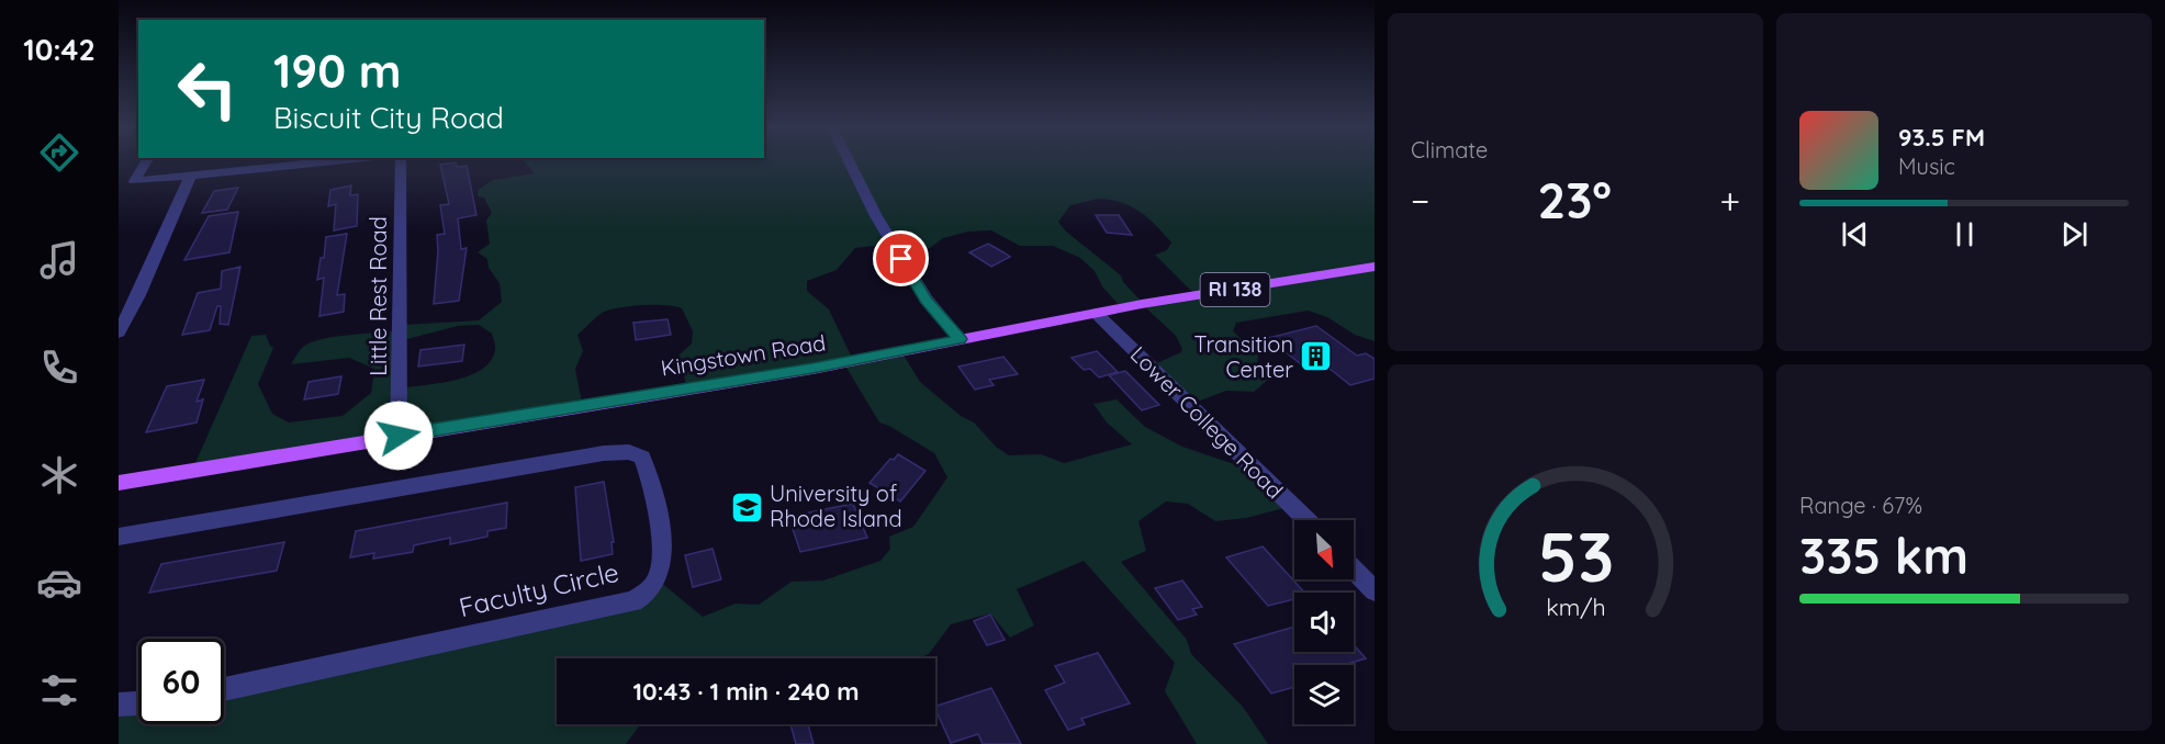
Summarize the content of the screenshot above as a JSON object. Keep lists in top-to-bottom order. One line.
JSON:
{"streets":{"main road":["RI 138","Kingstown Road"],"street":["Little Rest Road","Lower College Road","Faculty Circle"]},"crossings":[["Little Rest Road","Kingstown Road"],["Kingstown Road","Lower College Road"]],"places":{"building":["Transition Center"],"school or university":["University of Rhode Island"]},"north":"bottom right","page":{"tabs":"10:42","tile":["Climate",["Range · 67%","335 km"]],"turn":["190 m","Biscuit City Road"],"song":["93.5 FM","Music"],"heat":["−","23°","+"],"limit":"60","trip":"10:43 · 1 min · 240 m","gauge":["53","km/h"]}}
